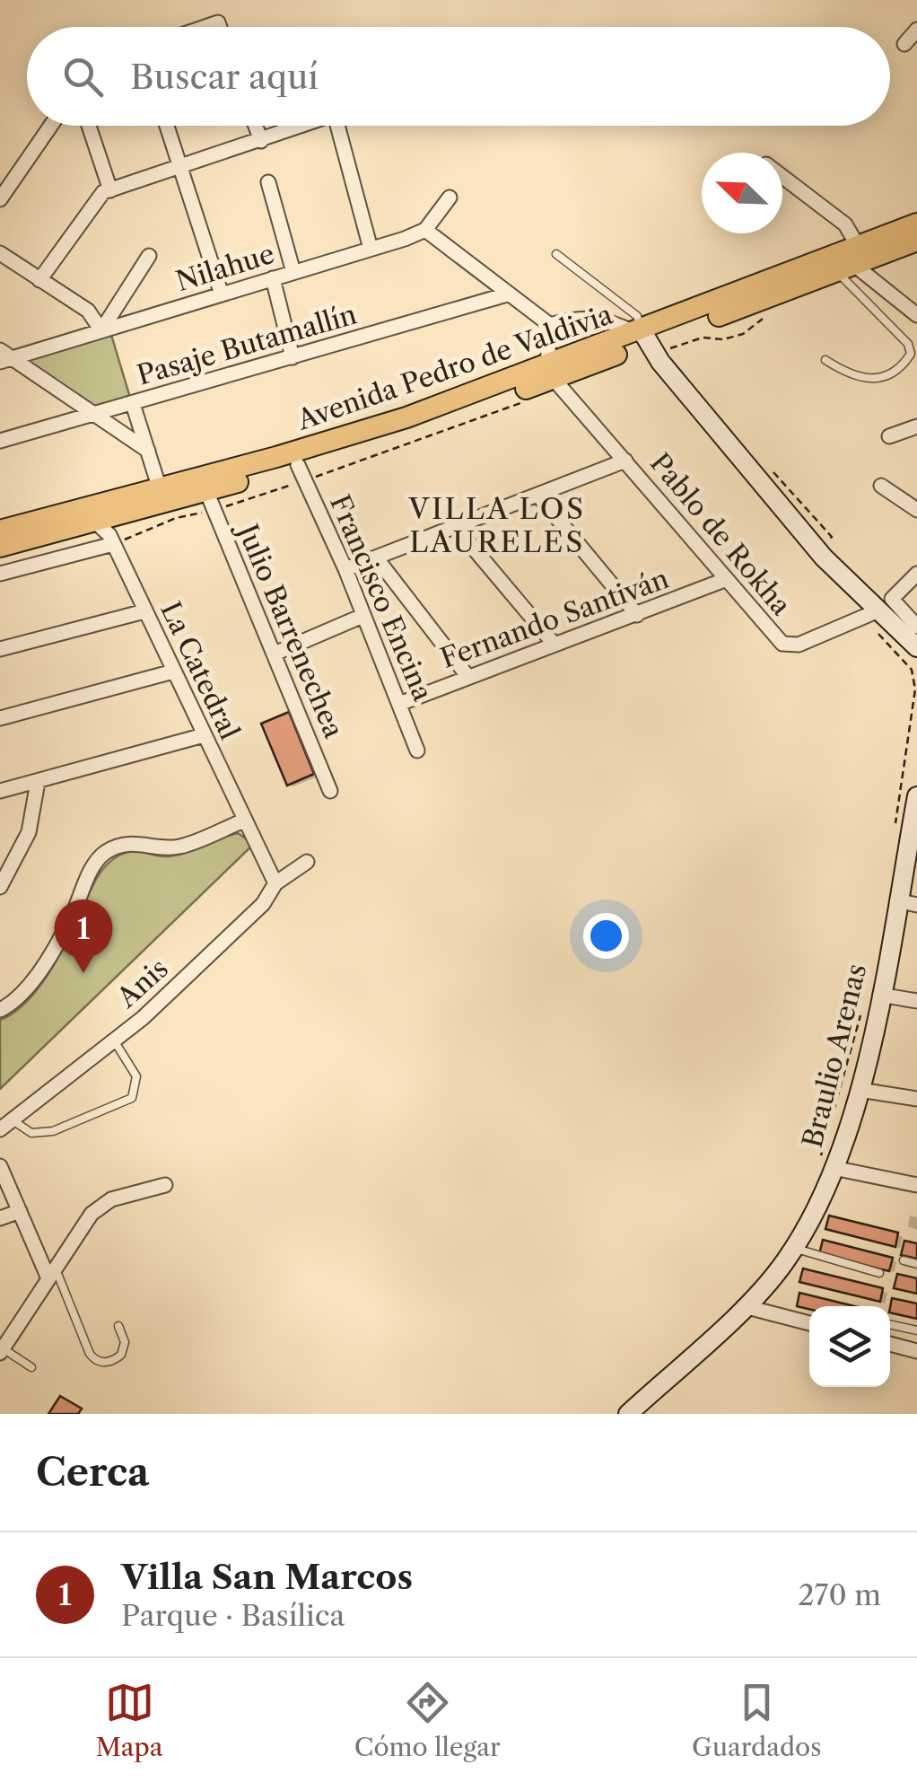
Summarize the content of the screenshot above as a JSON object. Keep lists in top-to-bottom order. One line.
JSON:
{"streets":{"main road":["Avenida Pedro de Valdivia"],"street":["Nilahue","Pasaje Butamallín","Pablo de Rokha","Francisco Encina","Fernando Santiván","Julio Barrenechea","La Catedral","Anis","Braulio Arenas"]},"crossings":[["Avenida Pedro de Valdivia","Pablo de Rokha"],["Avenida Pedro de Valdivia","Francisco Encina"],["Avenida Pedro de Valdivia","Julio Barrenechea"],["Avenida Pedro de Valdivia","La Catedral"],["Pablo de Rokha","Fernando Santiván"],["Francisco Encina","Fernando Santiván"],["La Catedral","Anis"]],"districts":["VILLA LOS LAURELES"],"north":"top left","page":{"search":"Buscar aquí","pins":"1","heading":"Cerca","list":[{"mark":"1","name":"Villa San Marcos","note":"Parque · Basílica","value":"270 m"}],"nav":["Mapa","Cómo llegar","Guardados"]}}
